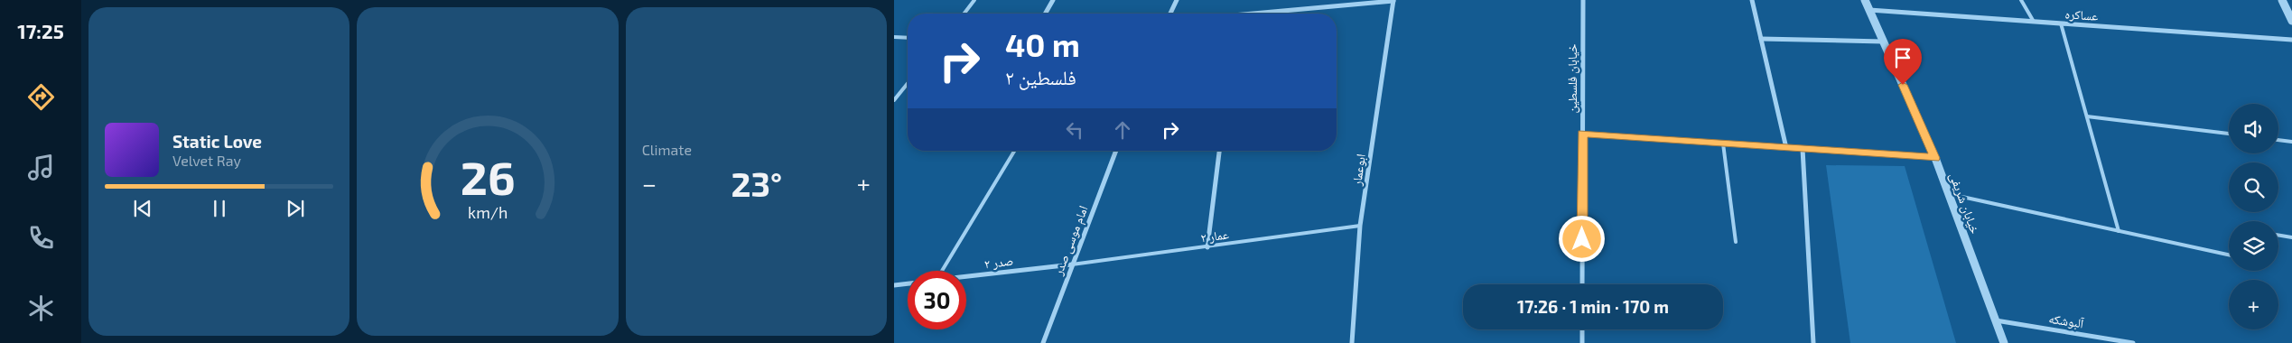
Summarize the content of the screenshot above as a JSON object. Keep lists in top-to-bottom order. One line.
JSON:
{"streets":{"street":["عساکره","خیابان فلسطین","ابوعمار","خیابان شریفی","امام موسی صدر","صدر ۲","آلبوشکه"],"lane":["عمار ۲"]},"crossings":[["عساکره","خیابان شریفی"],["ابوعمار","عمار ۲"],["خیابان شریفی","آلبوشکه"],["عمار ۲","امام موسی صدر"],["عمار ۲","صدر ۲"],["امام موسی صدر","صدر ۲"]],"page":{"tabs":"17:25","tile":"Climate","turn":["40 m","فلسطین ۲"],"map_buttons":"+","song":["Static Love","Velvet Ray"],"heat":["−","23°","+"],"limit":"30","trip":"17:26 · 1 min · 170 m","gauge":["26","km/h"]}}
